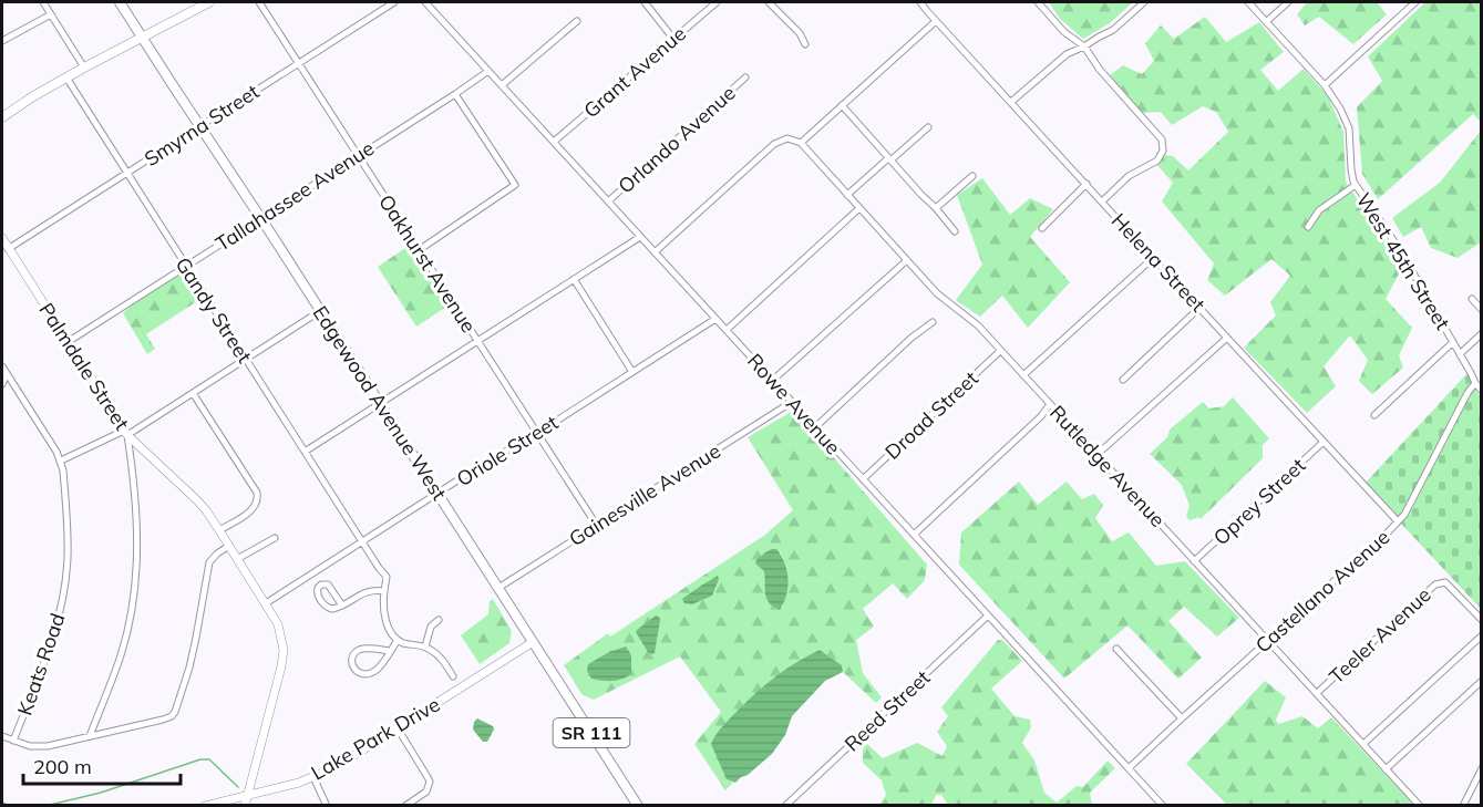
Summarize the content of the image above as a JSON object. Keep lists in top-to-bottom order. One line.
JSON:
{"streets":{"main road":["Edgewood Avenue West","SR 111"],"street":["Grant Avenue","Smyrna Street","Orlando Avenue","Tallahassee Avenue","West 45th Street","Helena Street","Oakhurst Avenue","Gandy Street","Palmdale Street","Rowe Avenue","Droad Street","Oriole Street","Rutledge Avenue","Gainesville Avenue","Oprey Street","Castellano Avenue","Teeler Avenue","Keats Road","Reed Street","Lake Park Drive"]},"crossings":[["Grant Avenue","Rowe Avenue"],["Smyrna Street","Oakhurst Avenue"],["Smyrna Street","Gandy Street"],["Smyrna Street","Palmdale Street"],["Smyrna Street","Edgewood Avenue West"],["Orlando Avenue","Rowe Avenue"],["Tallahassee Avenue","Oakhurst Avenue"],["Tallahassee Avenue","Gandy Street"],["Tallahassee Avenue","Palmdale Street"],["Tallahassee Avenue","Edgewood Avenue West"],["Tallahassee Avenue","Rowe Avenue"],["West 45th Street","Castellano Avenue"],["Helena Street","Oprey Street"],["Helena Street","Castellano Avenue"],["Oakhurst Avenue","Oriole Street"],["Oakhurst Avenue","Gainesville Avenue"],["Gandy Street","Oriole Street"],["Palmdale Street","Oriole Street"],["Palmdale Street","Lake Park Drive"],["Edgewood Avenue West","Oriole Street"],["Edgewood Avenue West","Gainesville Avenue"],["Edgewood Avenue West","Lake Park Drive"],["Rowe Avenue","Droad Street"],["Rowe Avenue","Oriole Street"],["Rowe Avenue","Rutledge Avenue"],["Rowe Avenue","Gainesville Avenue"],["Rowe Avenue","Castellano Avenue"],["Rowe Avenue","Reed Street"],["Droad Street","Rutledge Avenue"],["Rutledge Avenue","Oprey Street"],["Rutledge Avenue","Castellano Avenue"],["Rutledge Avenue","Teeler Avenue"]],"scale_bar":"200 m"}
